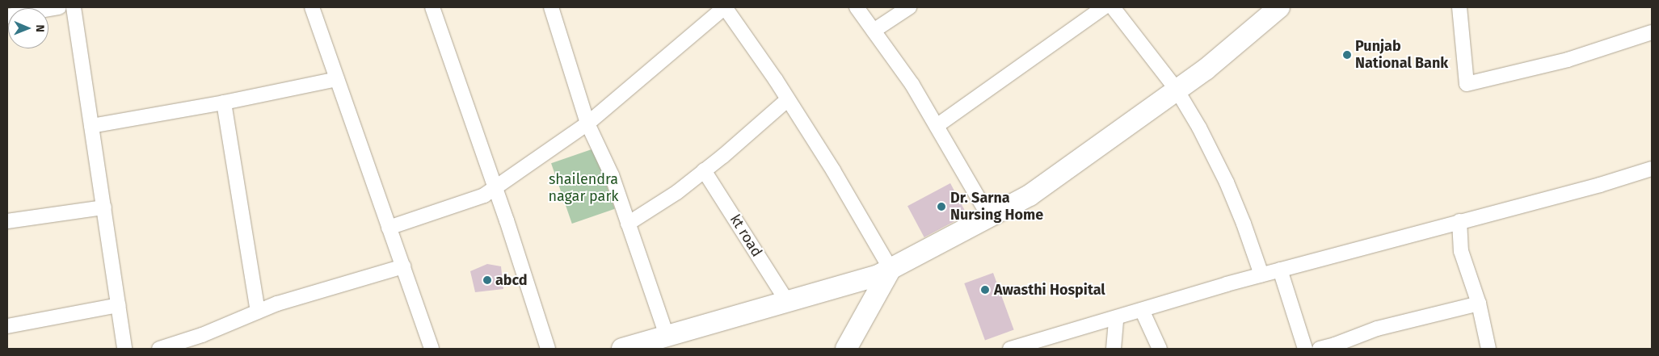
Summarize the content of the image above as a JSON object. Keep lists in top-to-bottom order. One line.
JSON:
{"streets":{"street":["kt road"]},"parks":["shailendra nagar park"],"places":["Punjab National Bank","Dr. Sarna Nursing Home","abcd","Awasthi Hospital"],"north":"right"}
